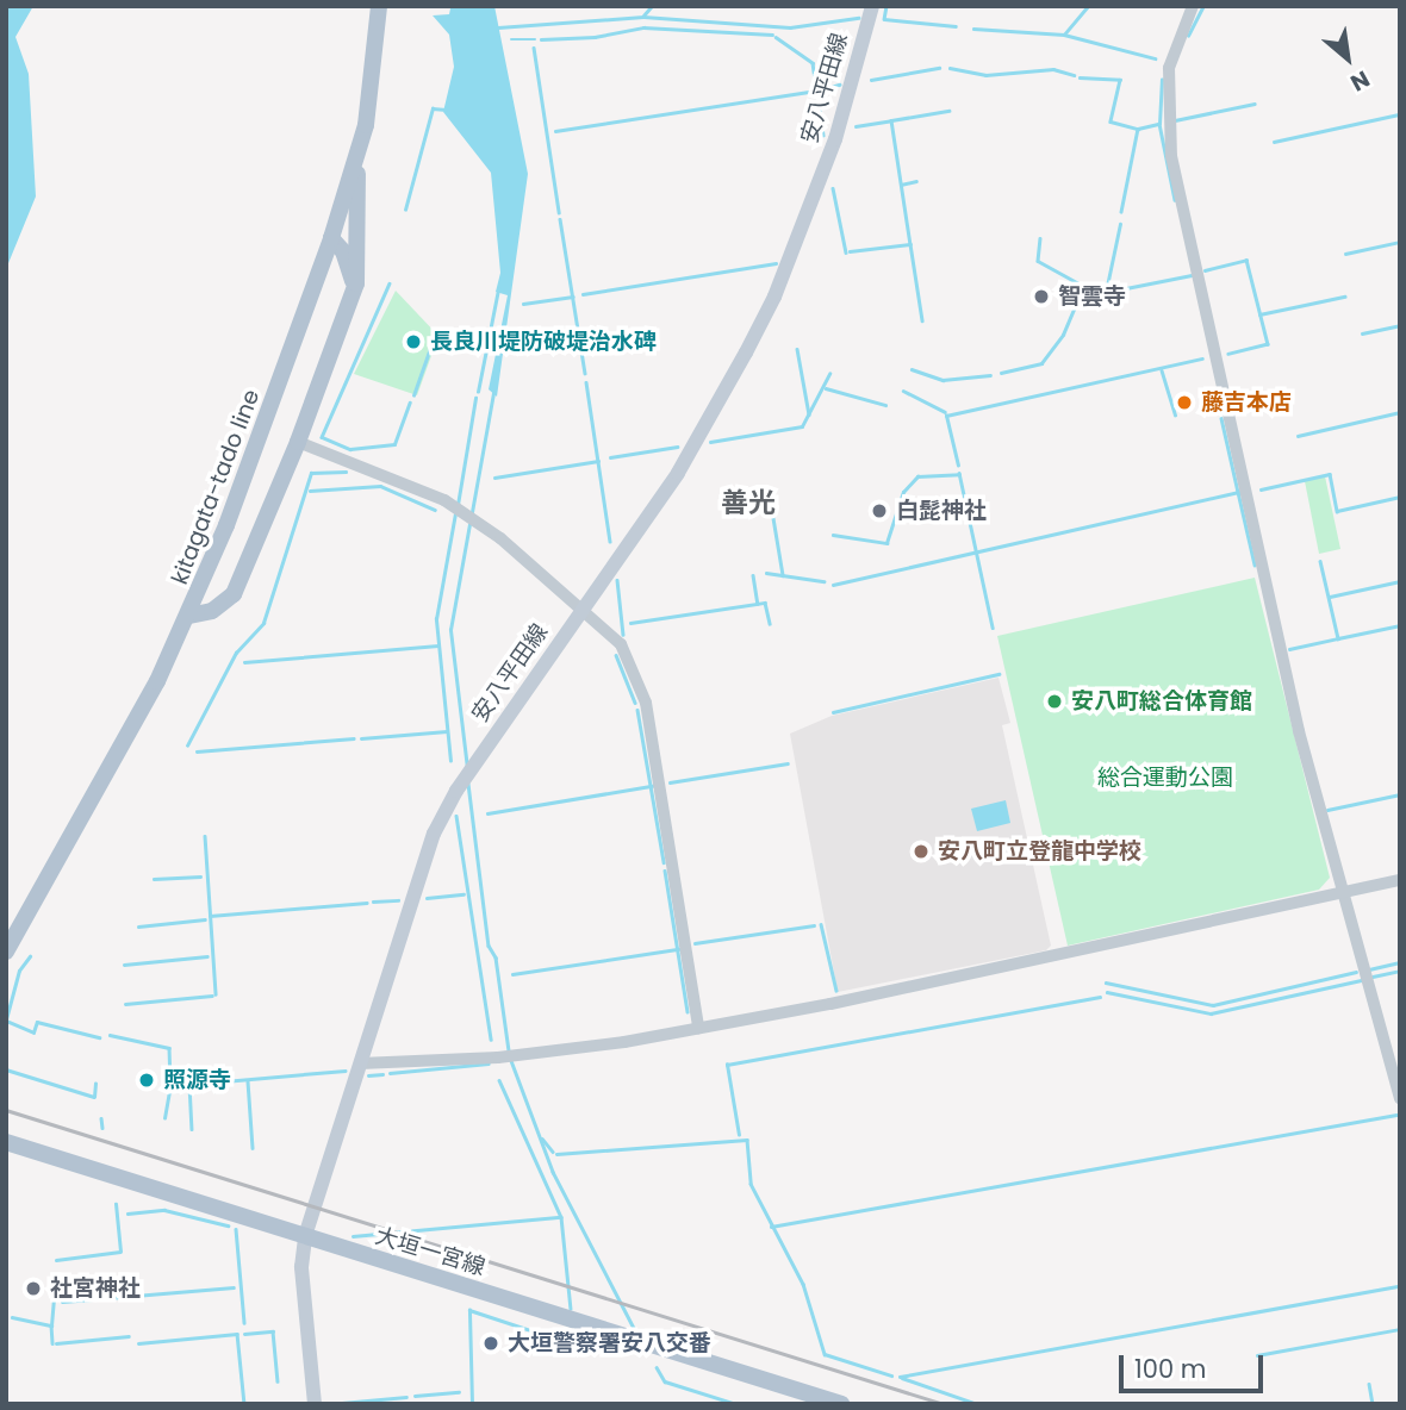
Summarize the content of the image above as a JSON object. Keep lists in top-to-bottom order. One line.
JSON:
{"streets":{"main road":["安八平田線","kitagata-tado line","大垣一宮線"]},"crossings":[["安八平田線","大垣一宮線"]],"districts":["善光"],"parks":["総合運動公園"],"places":["智雲寺","長良川堤防破堤治水碑","藤吉本店","白髭神社","安八町総合体育館","安八町立登龍中学校","照源寺","社宮神社","大垣警察署安八交番"],"scale_bar":"100 m","north":"bottom right"}
